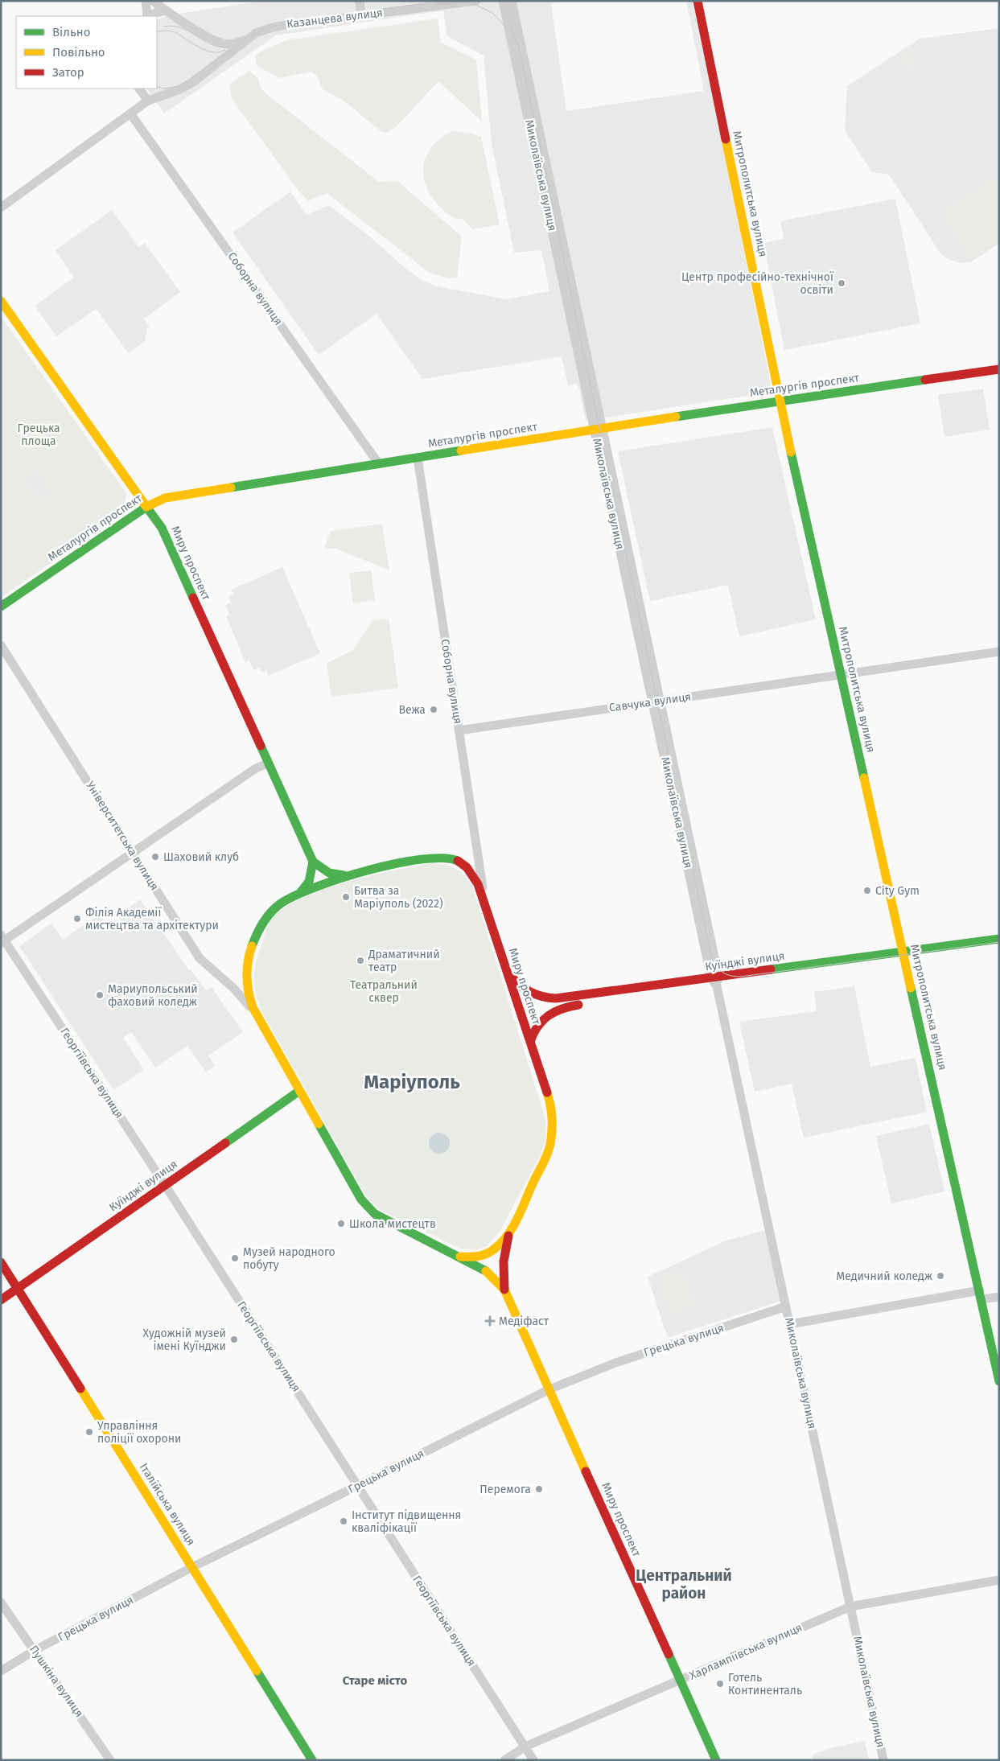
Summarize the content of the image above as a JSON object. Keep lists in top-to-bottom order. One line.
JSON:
{"streets":{"main road":["Митрополитська вулиця","Металургів проспект","Миру проспект","Куїнджі вулиця","Італійська вулиця"],"street":["Казанцева вулиця","Миколаївська вулиця","Соборна вулиця","Савчука вулиця","Університетська вулиця","Георгіївська вулиця","Грецька вулиця","Харлампіївська вулиця","Пушкіна вулиця"]},"crossings":[["Казанцева вулиця","Соборна вулиця"],["Миколаївська вулиця","Металургів проспект"],["Миколаївська вулиця","Савчука вулиця"],["Миколаївська вулиця","Куїнджі вулиця"],["Миколаївська вулиця","Грецька вулиця"],["Миколаївська вулиця","Харлампіївська вулиця"],["Митрополитська вулиця","Металургів проспект"],["Митрополитська вулиця","Савчука вулиця"],["Митрополитська вулиця","Куїнджі вулиця"],["Соборна вулиця","Металургів проспект"],["Соборна вулиця","Миру проспект"],["Соборна вулиця","Савчука вулиця"],["Металургів проспект","Миру проспект"],["Миру проспект","Університетська вулиця"],["Миру проспект","Куїнджі вулиця"],["Миру проспект","Грецька вулиця"],["Миру проспект","Харлампіївська вулиця"],["Куїнджі вулиця","Георгіївська вулиця"],["Куїнджі вулиця","Італійська вулиця"],["Георгіївська вулиця","Грецька вулиця"],["Георгіївська вулиця","Харлампіївська вулиця"],["Грецька вулиця","Італійська вулиця"],["Грецька вулиця","Пушкіна вулиця"]],"districts":["Маріуполь","Центральний район","Старе місто"],"parks":["Грецька площа","Театральний сквер"],"places":{"other":["Центр професійно-технічної освіти","Вежа","Шаховий клуб","City Gym","Битва за Маріуполь (2022)","Філія Академії мистецтва та архітектури","Драматичний театр","Мариупольський фаховий коледж","Школа мистецтв","Музей народного побуту","Медичний коледж","Художній музей імені Куїнджи","Управління поліції охорони","Перемога","Інститут підвищення кваліфікації","Готель Континенталь"],"health":["Медіфаст"]},"legend":["Вільно","Повільно","Затор"]}
